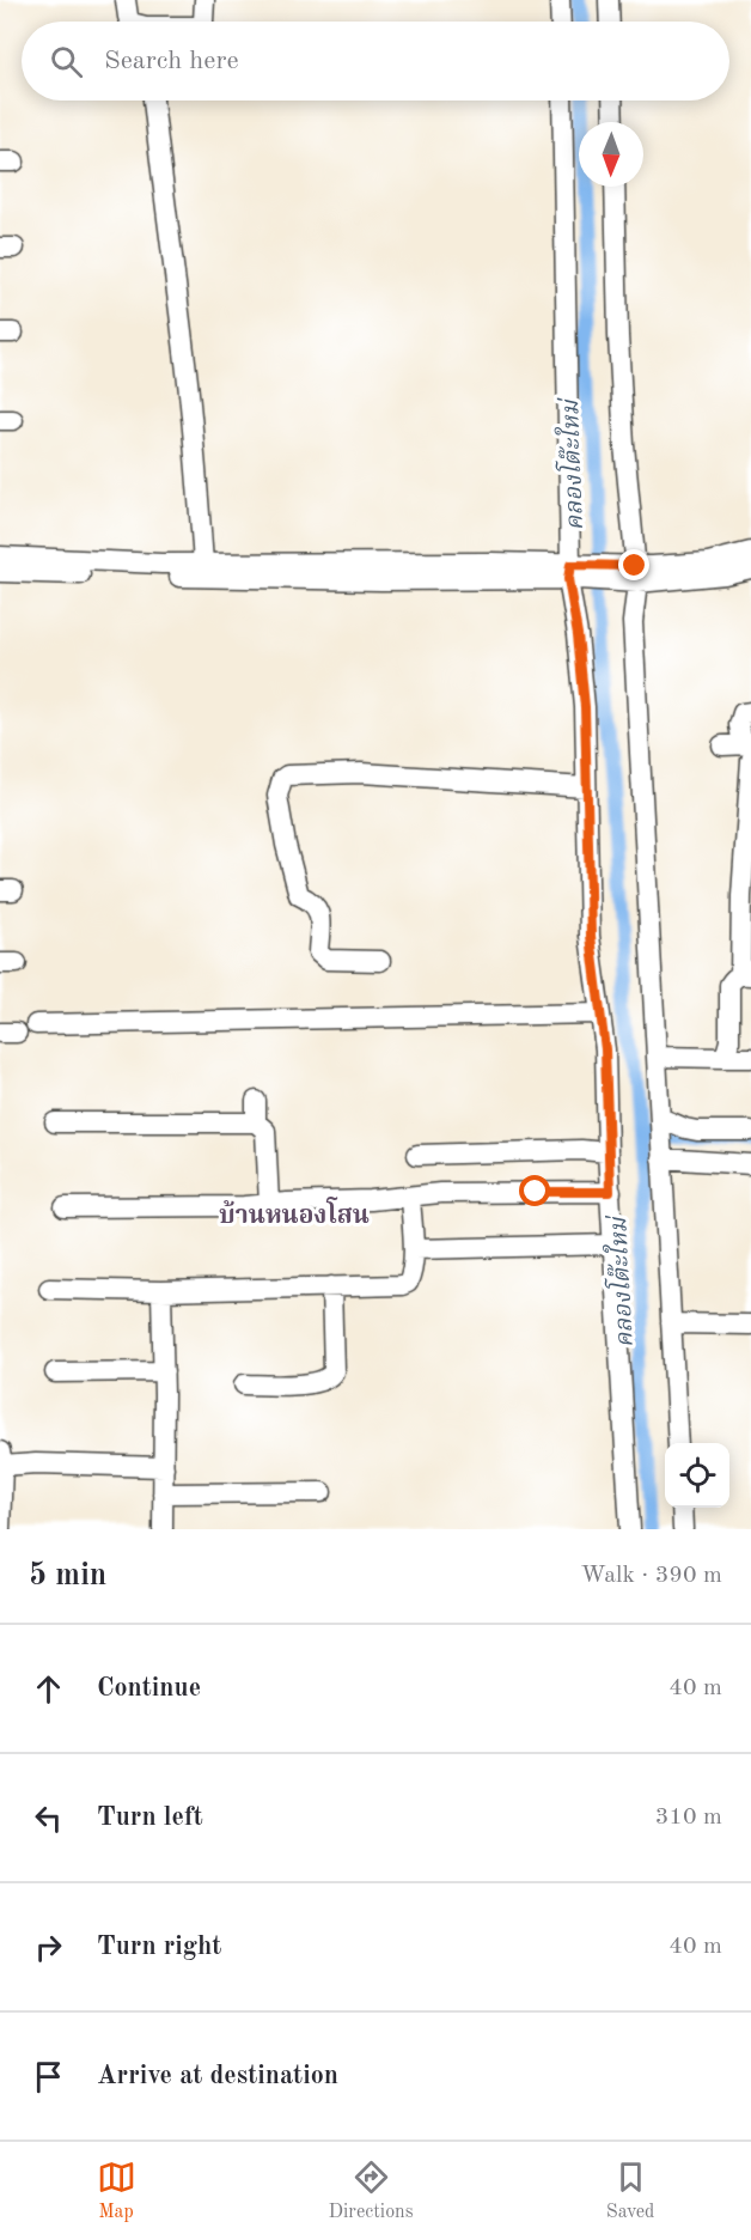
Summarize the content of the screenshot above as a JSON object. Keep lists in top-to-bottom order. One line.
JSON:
{"districts":["บ้านหนองโสน"],"water":["คลองโต๊ะใหม่"],"north":"bottom","page":{"search":"Search here","heading":["5 min","Walk · 390 m"],"list":[["Continue","40 m"],["Turn left","310 m"],["Turn right","40 m"],"Arrive at destination"],"nav":["Map","Directions","Saved"]}}
